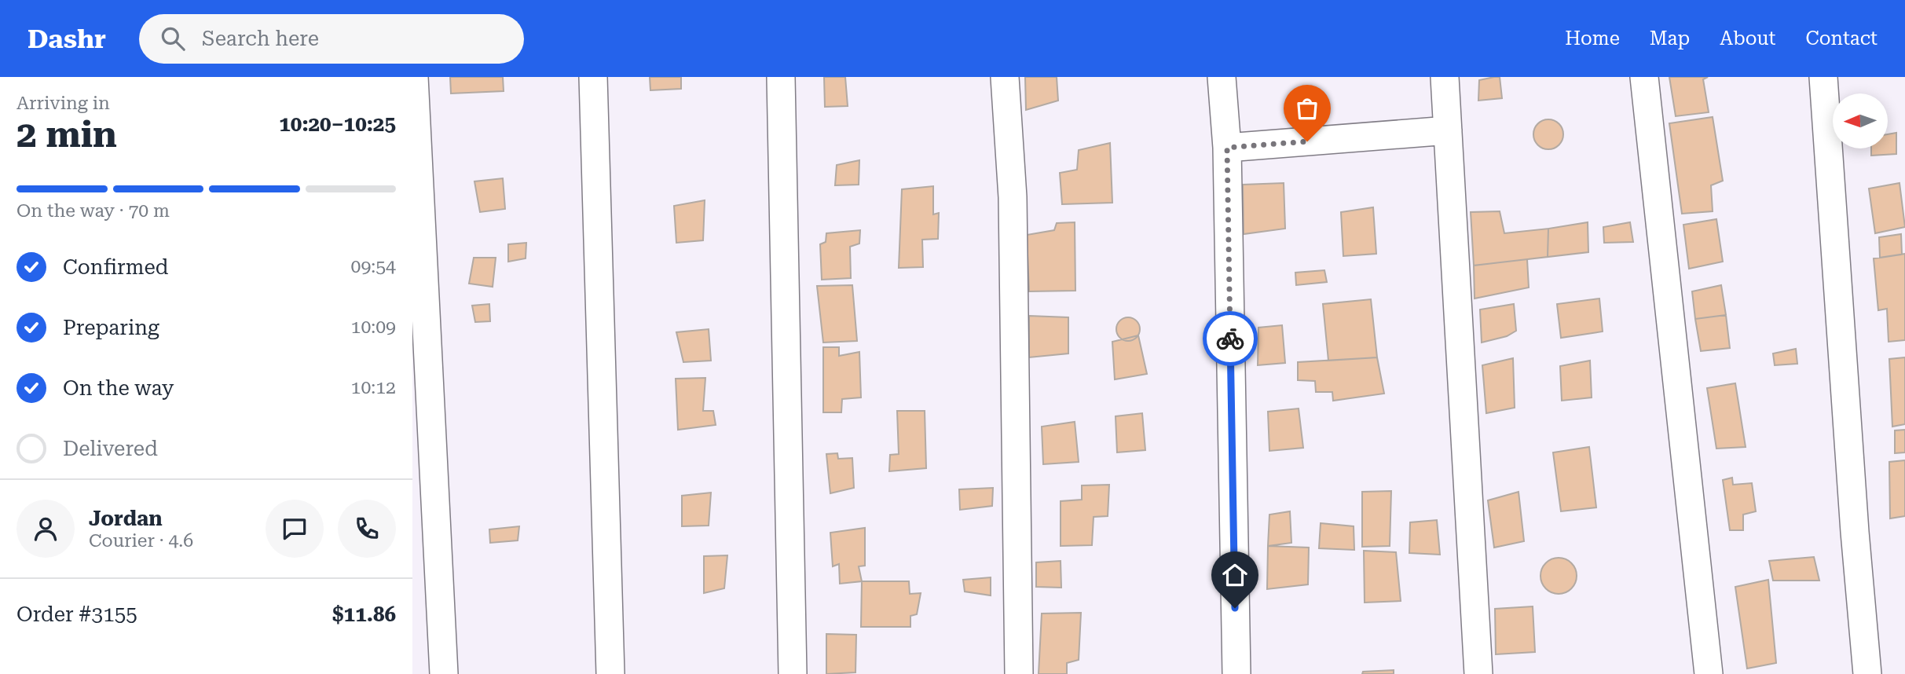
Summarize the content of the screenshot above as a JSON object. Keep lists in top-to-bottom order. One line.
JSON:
{"north":"left","page":{"header":"Dashr","search":"Search here","nav":["Home","Map","About","Contact"],"heading":["2 min","Arriving in","10:20–10:25"],"panel":["Jordan","Courier · 4.6","Order #3155","$11.86"],"bar":"On the way · 70 m","list":[["Confirmed","09:54"],["Preparing","10:09"],["On the way","10:12"],"Delivered"]}}
